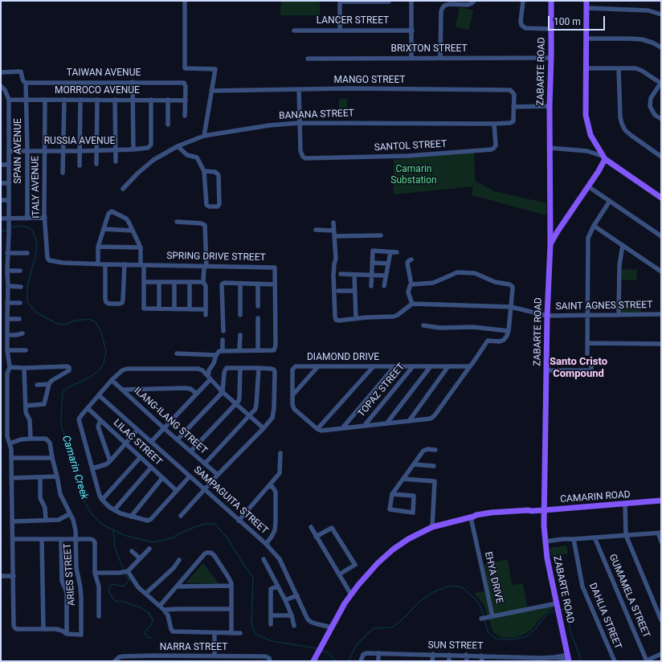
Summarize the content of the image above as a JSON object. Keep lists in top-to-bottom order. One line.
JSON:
{"streets":{"main road":["ZABARTE ROAD","CAMARIN ROAD"],"street":["LANCER STREET","BRIXTON STREET","TAIWAN AVENUE","MANGO STREET","MORROCO AVENUE","BANANA STREET","RUSSIA AVENUE","SANTOL STREET","SPAIN AVENUE","ITALY AVENUE","SPRING DRIVE STREET","SAINT AGNES STREET","DIAMOND DRIVE","TOPAZ STREET","ILANG-ILANG STREET","LILAC STREET","SAMPAGUITA STREET","ARIES STREET","EHYA DRIVE","GUMAMELA STREET","DAHLIA STREET","SUN STREET","NARRA STREET"]},"crossings":[["BRIXTON STREET","ZABARTE ROAD"],["ZABARTE ROAD","SAINT AGNES STREET"],["ZABARTE ROAD","CAMARIN ROAD"],["ZABARTE ROAD","EHYA DRIVE"],["ZABARTE ROAD","SUN STREET"],["TAIWAN AVENUE","MORROCO AVENUE"],["TAIWAN AVENUE","SPAIN AVENUE"],["MANGO STREET","BANANA STREET"],["MORROCO AVENUE","RUSSIA AVENUE"],["MORROCO AVENUE","SPAIN AVENUE"],["MORROCO AVENUE","ITALY AVENUE"],["BANANA STREET","SANTOL STREET"],["RUSSIA AVENUE","SPAIN AVENUE"],["RUSSIA AVENUE","ITALY AVENUE"],["ITALY AVENUE","SPRING DRIVE STREET"],["DIAMOND DRIVE","TOPAZ STREET"],["CAMARIN ROAD","SAMPAGUITA STREET"],["CAMARIN ROAD","EHYA DRIVE"]],"districts":["Santo Cristo Compound"],"water":["Camarin Creek"],"parks":["Camarin Substation"],"scale_bar":"100 m"}
